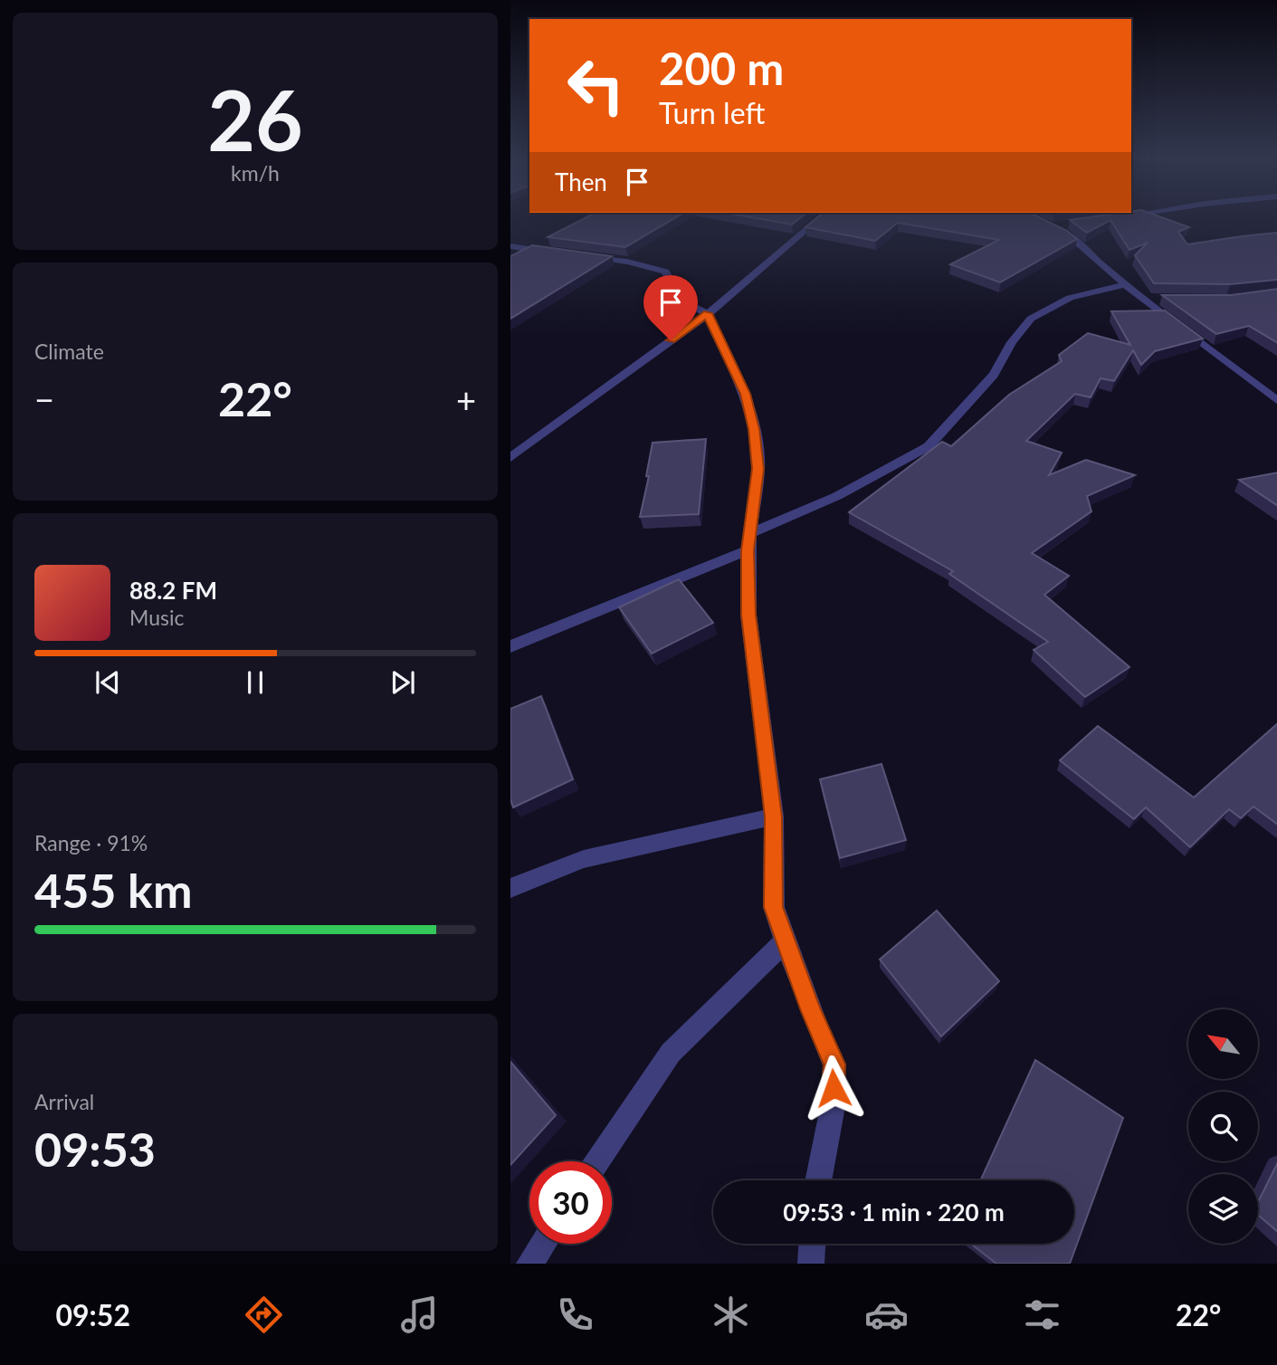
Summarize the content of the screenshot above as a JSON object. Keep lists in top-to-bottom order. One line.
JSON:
{"north":"top left","page":{"tile":[["26","km/h"],"Climate",["Range · 91%","455 km"],["Arrival","09:53"]],"turn":["200 m","Turn left"],"then":"Then","heat":["−","22°","+"],"song":["88.2 FM","Music"],"limit":"30","trip":"09:53 · 1 min · 220 m","tabs":["09:52","22°"]}}
